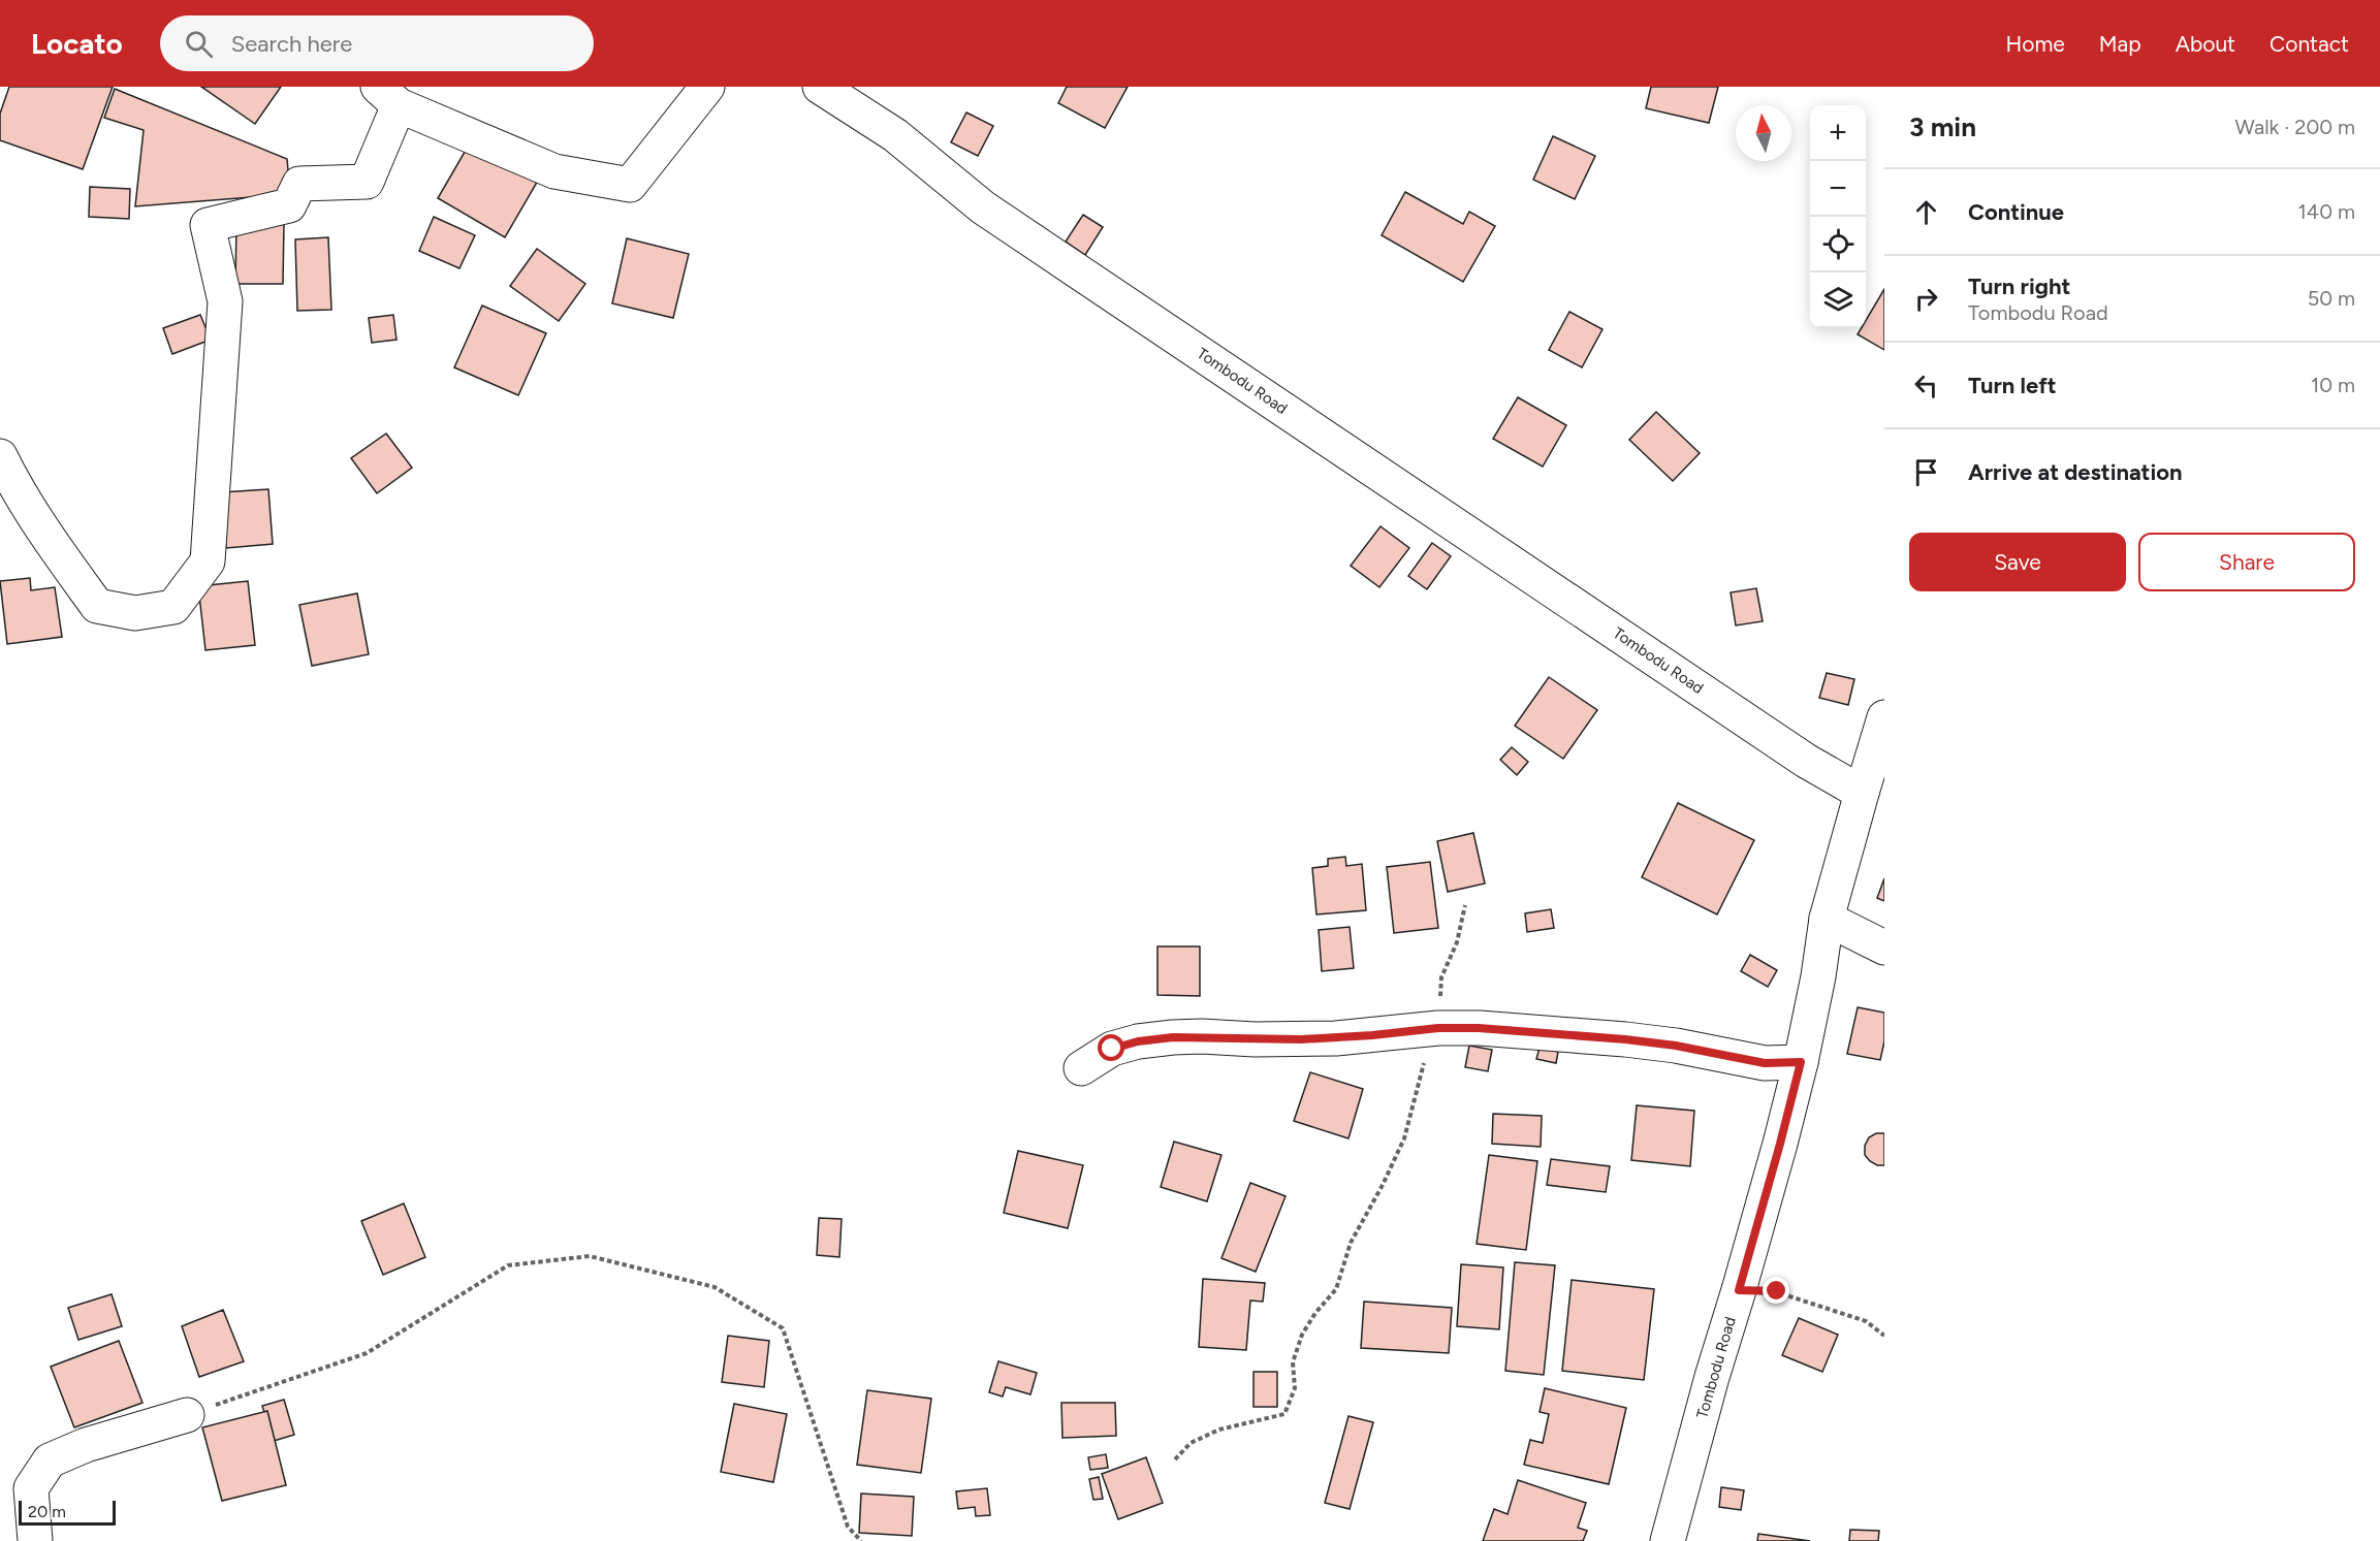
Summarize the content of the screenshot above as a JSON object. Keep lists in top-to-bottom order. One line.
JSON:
{"streets":{"street":["Tombodu Road"]},"scale_bar":"20 m","north":"top","page":{"header":"Locato","search":"Search here","nav":["Home","Map","About","Contact"],"heading":["3 min","Walk · 200 m"],"map_buttons":["+","−"],"list":[["Continue","140 m"],["Turn right","Tombodu Road","50 m"],["Turn left","10 m"],"Arrive at destination"],"buttons":["Save","Share"],"scale":"20 m"}}
